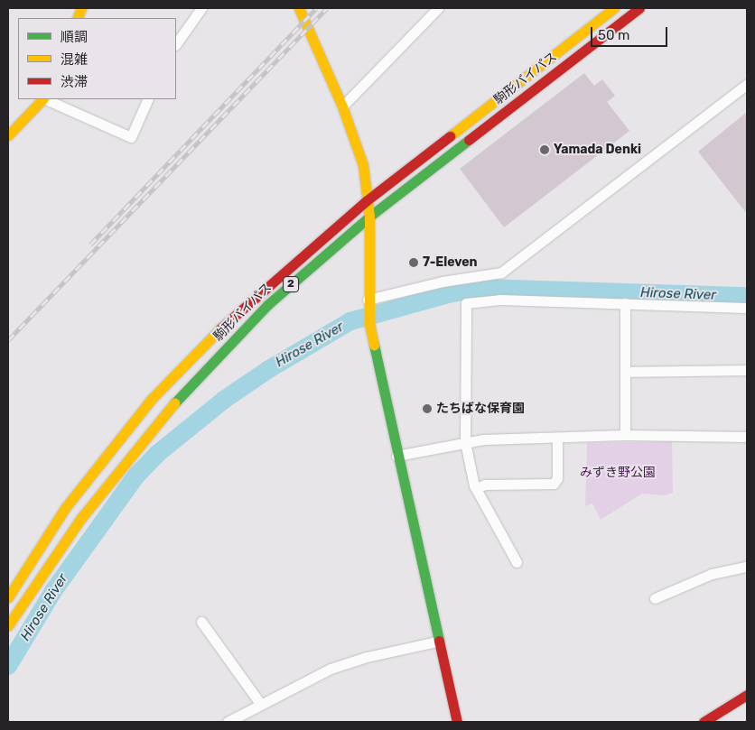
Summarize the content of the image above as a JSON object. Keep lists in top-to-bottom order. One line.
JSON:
{"streets":{"main road":["駒形バイパス","2"]},"water":["Hirose River"],"parks":["みずき野公園"],"places":["Yamada Denki","7-Eleven","たちばな保育園"],"legend":["順調","混雑","渋滞"],"scale_bar":"50 m"}
